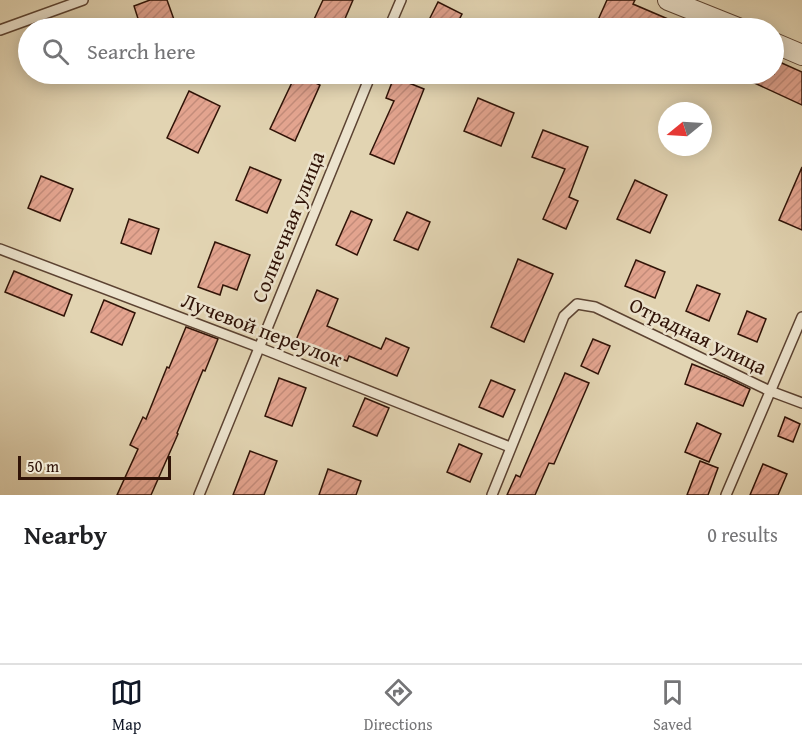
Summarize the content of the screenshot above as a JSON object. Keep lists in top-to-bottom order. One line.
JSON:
{"streets":{"lane":["Солнечная улица","Лучевой переулок","Отрадная улица"]},"crossings":[["Солнечная улица","Лучевой переулок"],["Лучевой переулок","Отрадная улица"]],"scale_bar":"50 m","north":"left","page":{"search":"Search here","scale":"50 m","heading":["Nearby","0 results"],"nav":["Map","Directions","Saved"]}}
